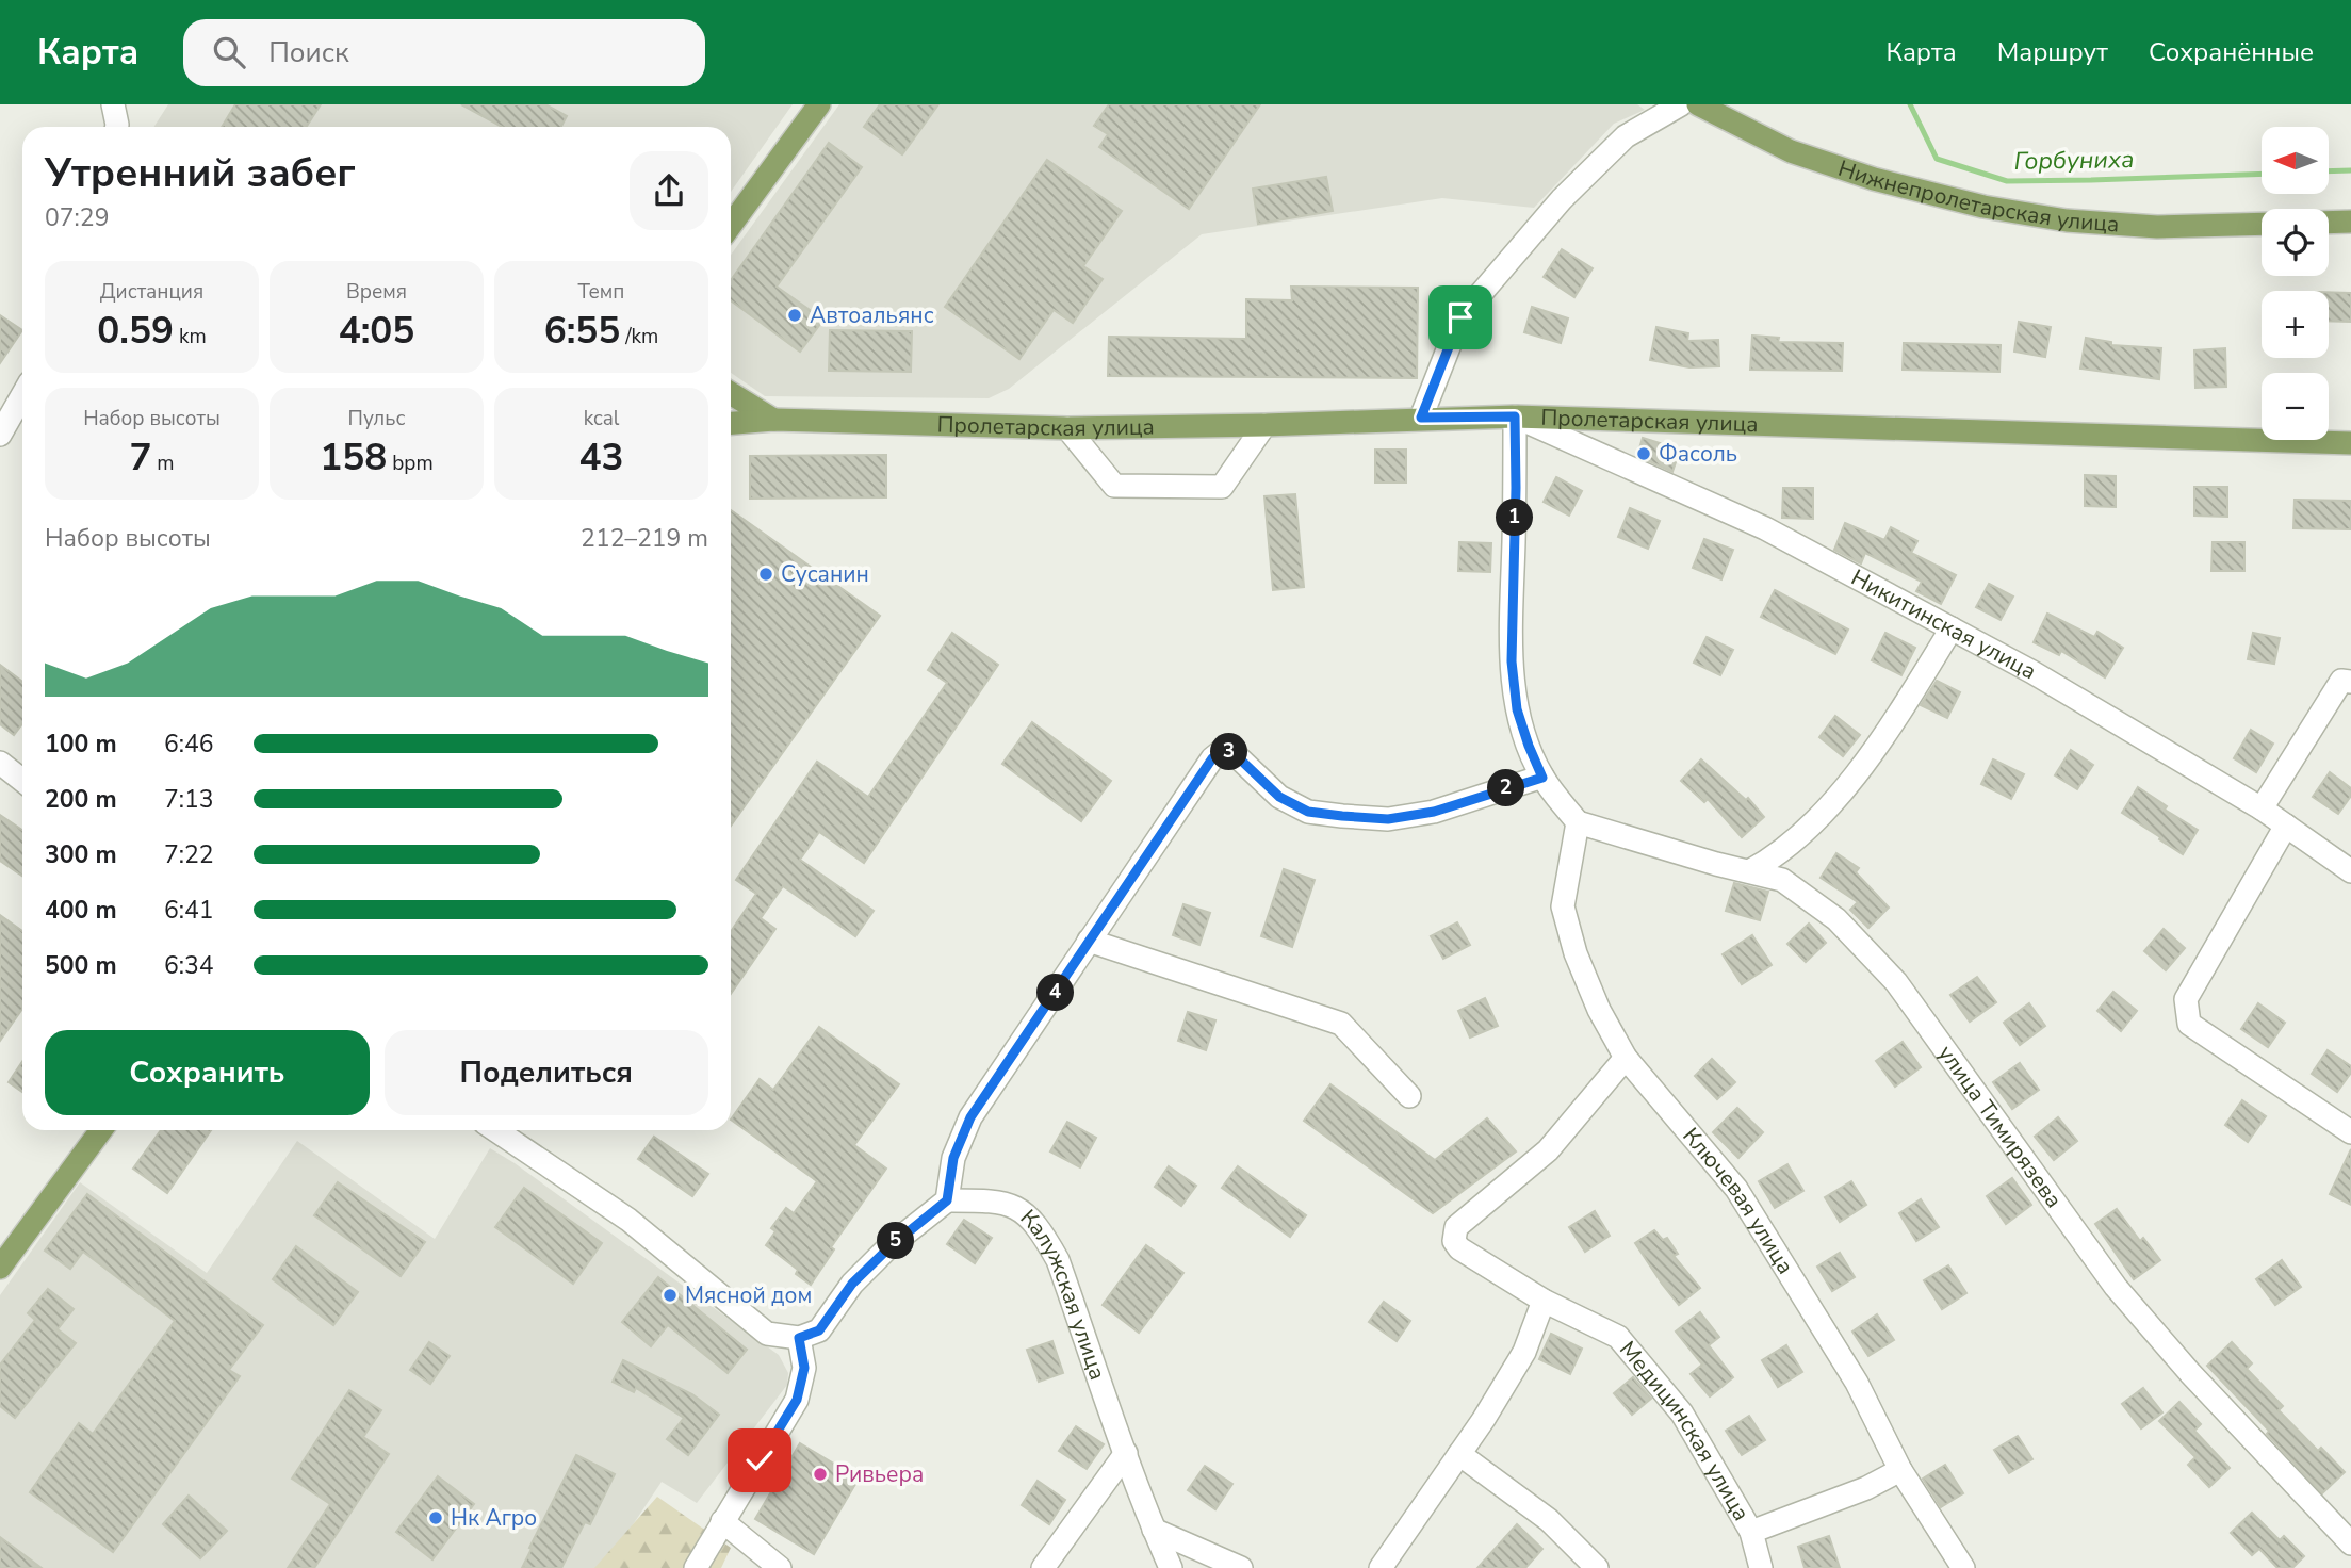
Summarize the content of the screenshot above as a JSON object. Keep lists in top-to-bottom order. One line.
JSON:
{"streets":{"main road":["Нижнепролетарская улица","Пролетарская улица"],"street":["Никитинская улица","улица Тимирязева","Ключевая улица","Калужская улица","Медицинская улица"]},"crossings":[["Пролетарская улица","Никитинская улица"],["улица Тимирязева","Ключевая улица"],["Ключевая улица","Медицинская улица"]],"water":["Горбуниха"],"places":["Автоальянс","Фасоль","Сусанин","Мясной дом","Ривьера","Нк Агро"],"north":"left","page":{"header":"Карта","search":"Поиск","nav":["Карта","Маршрут","Сохранённые"],"map_buttons":["+","−"],"heading":["Утренний забег","07:29"],"stats":[["Дистанция","0.59 km"],["Время","4:05"],["Темп","6:55 /km"],["Набор высоты","7 m"],["Пульс","158 bpm"],["kcal","43"]],"pins":["1","3","2","4","5"],"chart":["Набор высоты","212–219 m"],"list":[{"name":"100 m","note":"6:46"},{"name":"200 m","note":"7:13"},{"name":"300 m","note":"7:22"},{"name":"400 m","note":"6:41"},{"name":"500 m","note":"6:34"}],"buttons":["Сохранить","Поделиться"]}}
